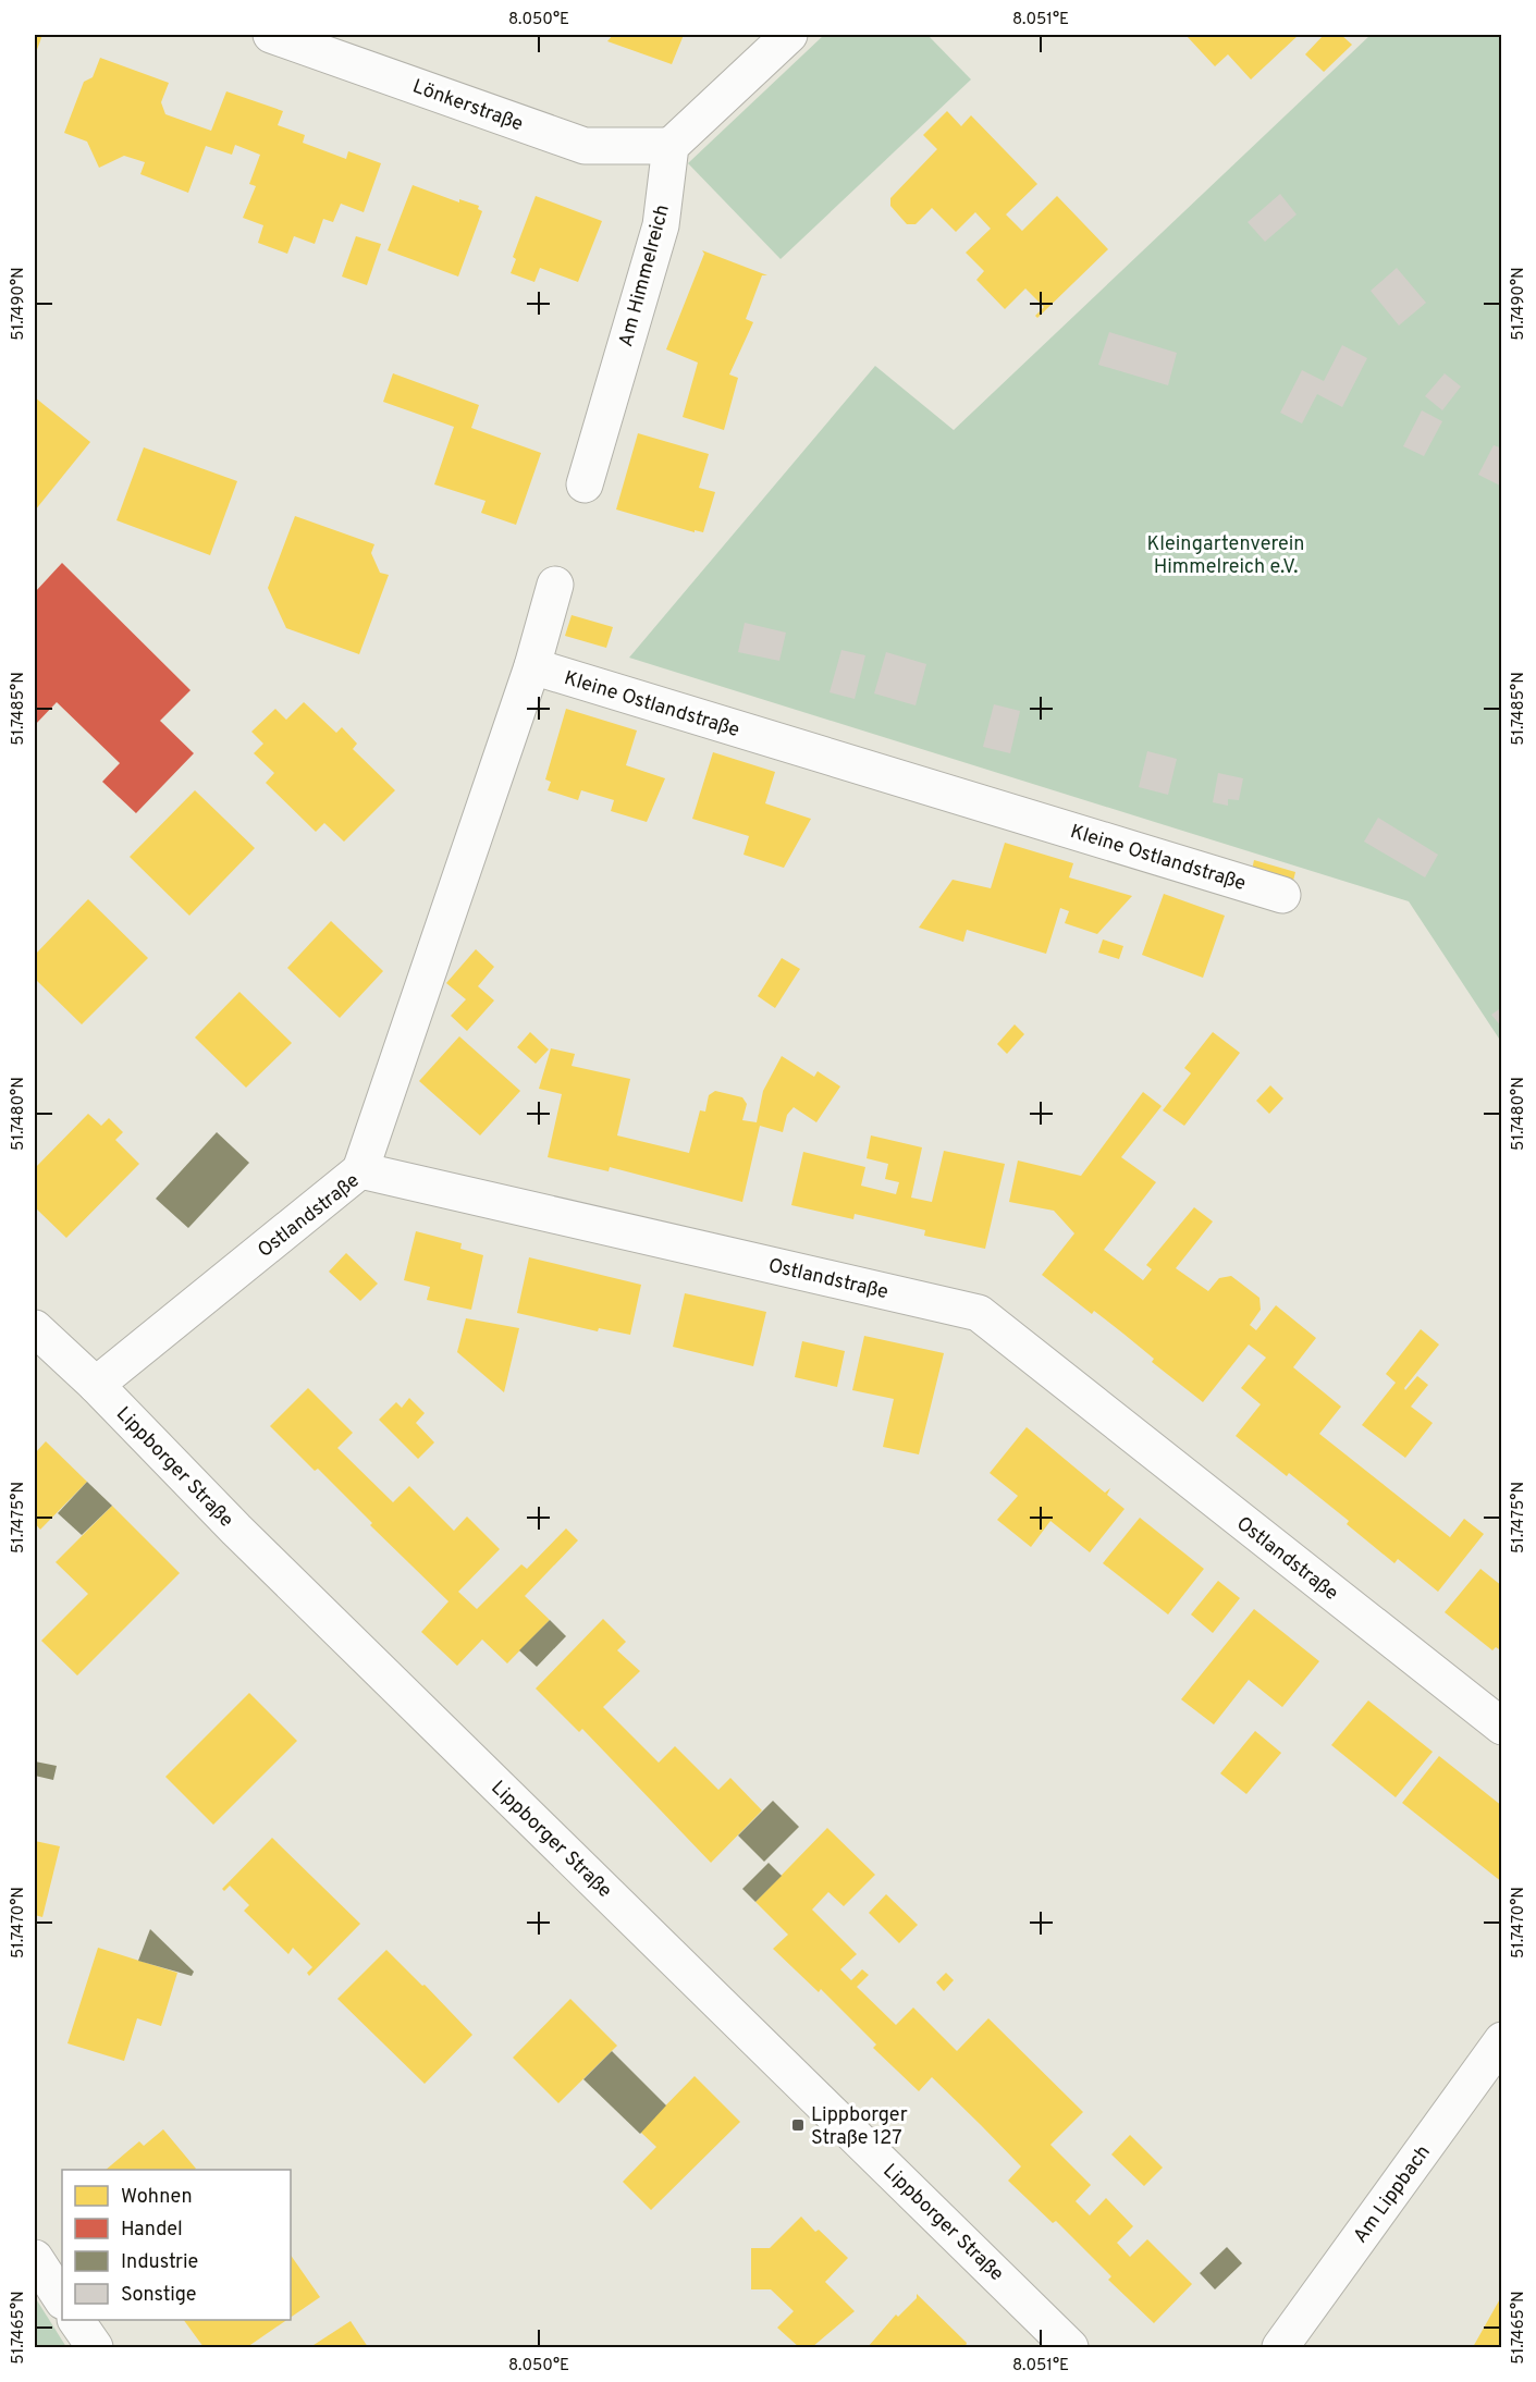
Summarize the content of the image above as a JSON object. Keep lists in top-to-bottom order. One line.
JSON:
{"streets":{"street":["Lönkerstraße","Am Himmelreich","Kleine Ostlandstraße","Ostlandstraße","Lippborger Straße","Am Lippbach"]},"crossings":[["Lönkerstraße","Am Himmelreich"],["Ostlandstraße","Lippborger Straße"]],"parks":["Kleingartenverein Himmelreich e.V."],"places":{"transit":["Lippborger Straße 127"]},"legend":["Wohnen","Handel","Industrie","Sonstige"],"coordinates":["8.050°E","8.051°E","51.7490°N","51.7485°N","51.7480°N","51.7475°N","51.7470°N","51.7465°N"]}
